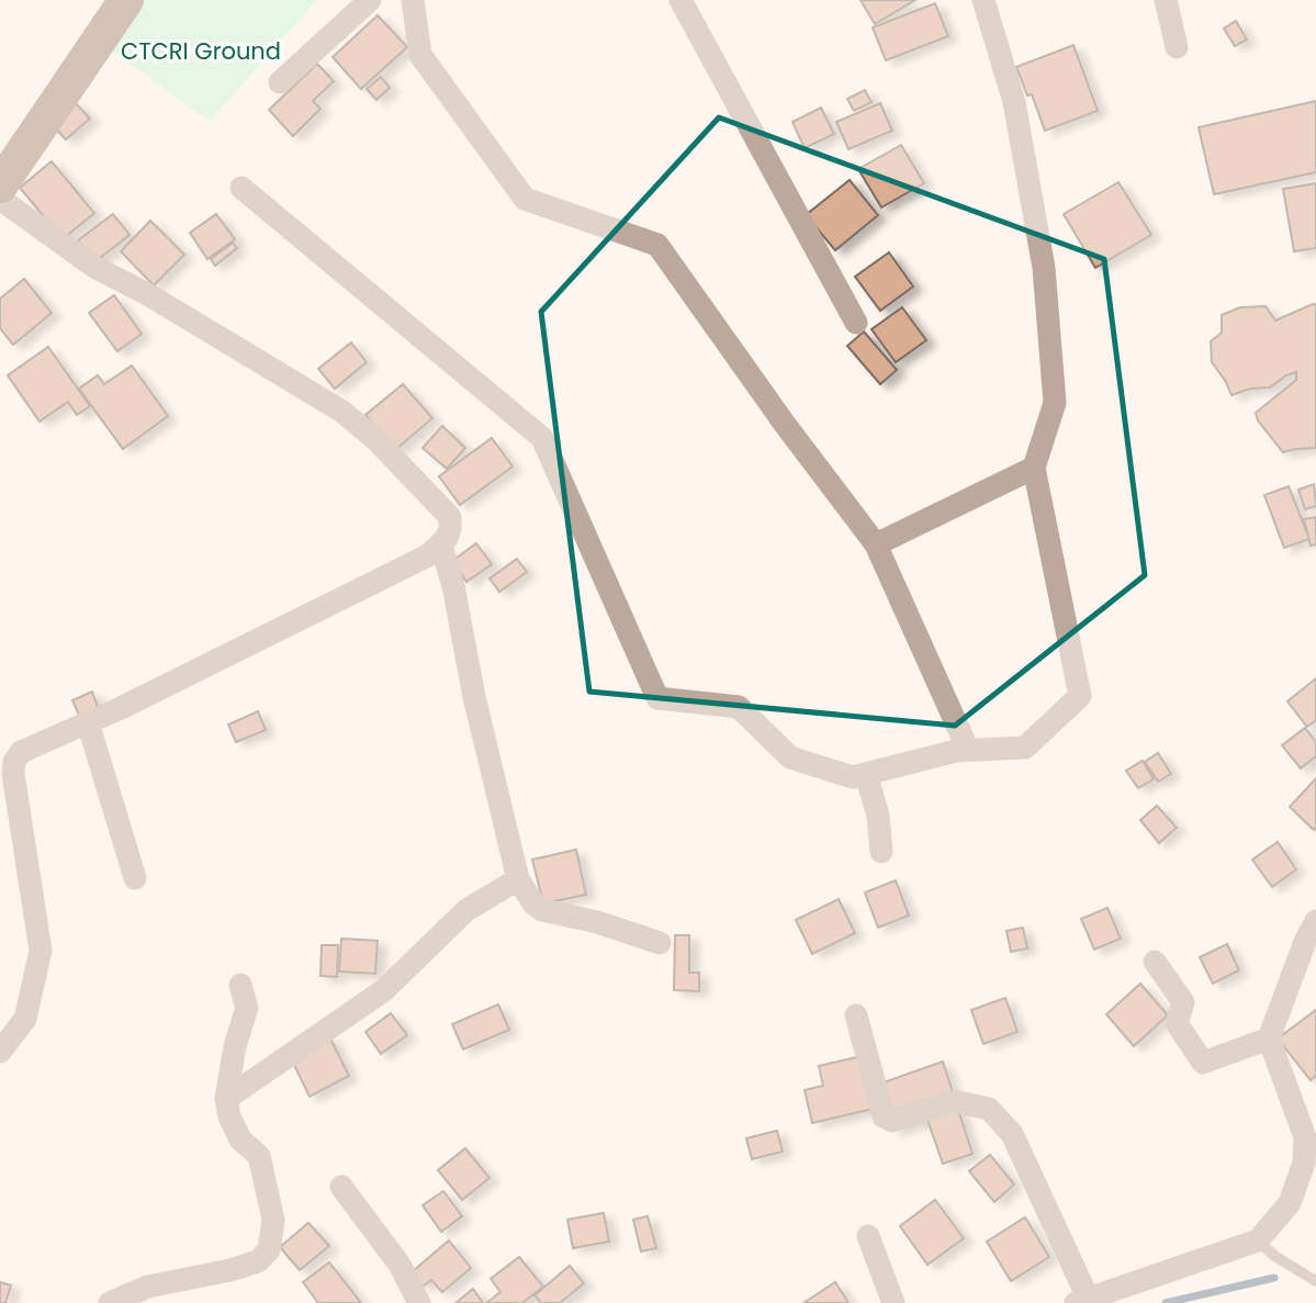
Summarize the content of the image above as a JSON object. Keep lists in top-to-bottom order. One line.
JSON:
{"parks":["CTCRI Ground"]}
